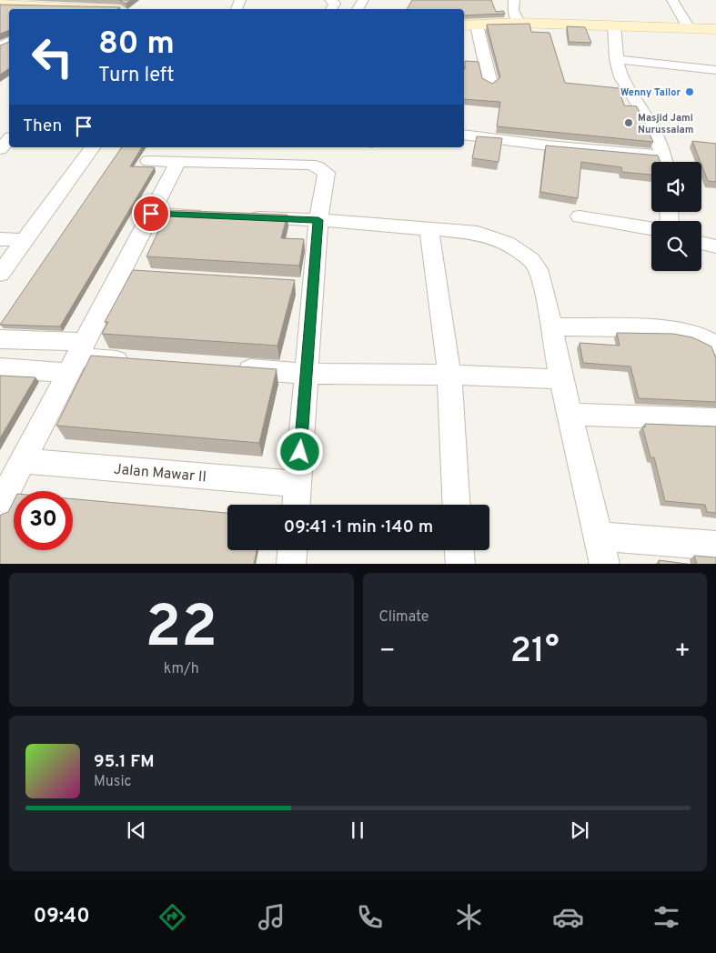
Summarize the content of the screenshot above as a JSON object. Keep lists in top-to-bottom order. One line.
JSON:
{"streets":{"street":["Jalan Mawar II"]},"places":["Wenny Tailor","Masjid Jami Nurussalam"],"page":{"turn":["80 m","Turn left"],"then":"Then","limit":"30","trip":"09:41 · 1 min · 140 m","tile":[["22","km/h"],"Climate"],"heat":["−","21°","+"],"song":["95.1 FM","Music"],"tabs":"09:40"}}
